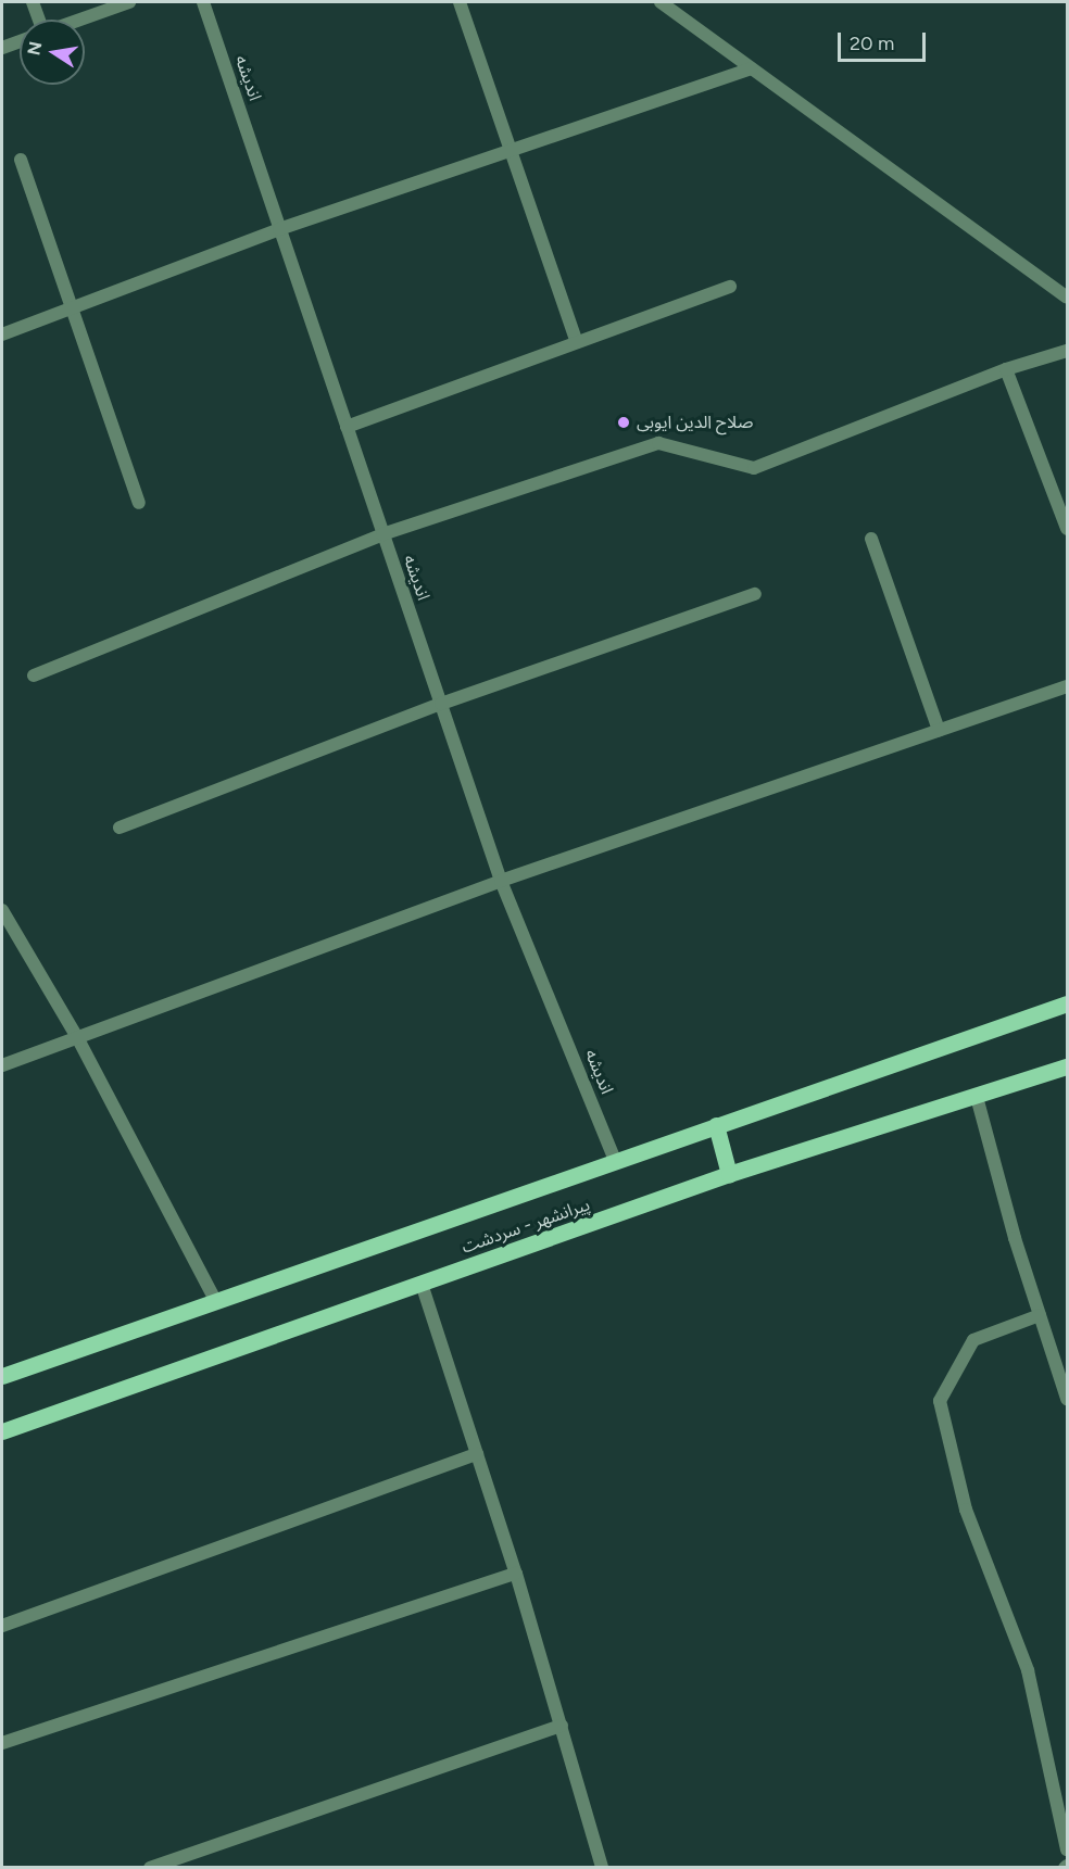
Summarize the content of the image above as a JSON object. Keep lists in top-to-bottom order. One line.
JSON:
{"streets":{"main road":["پیرانشهر - سردشت"],"street":["اندیشه"]},"places":["صلاح الدین ایوبی"],"scale_bar":"20 m","north":"left"}
